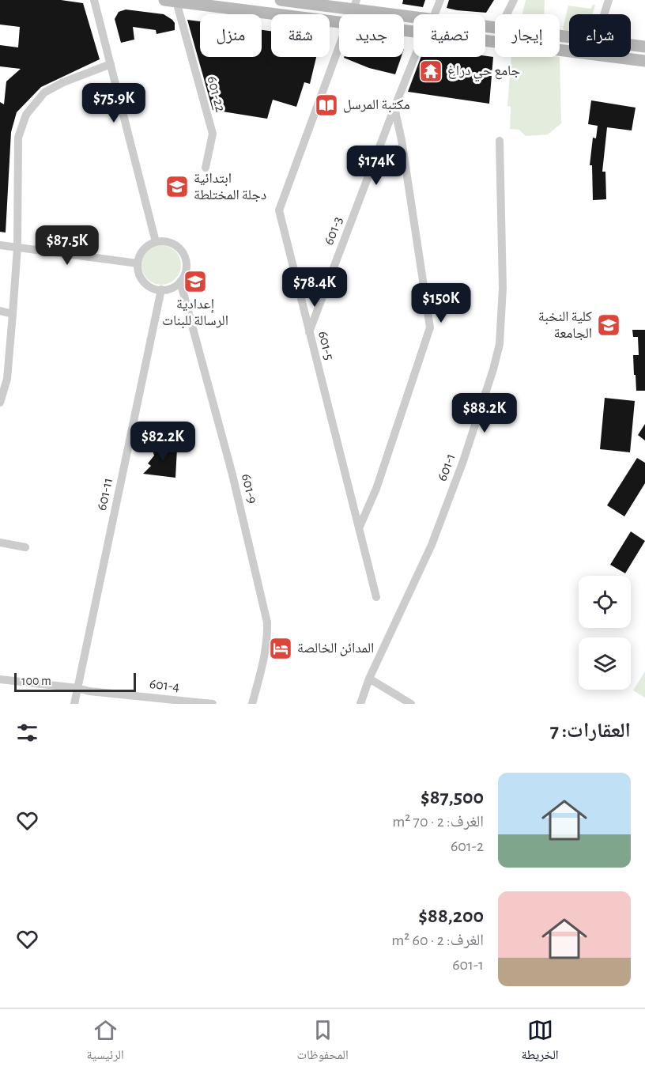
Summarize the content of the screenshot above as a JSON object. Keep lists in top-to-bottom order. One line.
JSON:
{"streets":{"street":["601-22","601-3","601-5","601-1","601-9","601-11","601-4"]},"crossings":[["601-3","601-5"],["601-9","601-11"],["601-11","601-4"]],"places":{"temple":["جامع حي دراغ"],"library":["مكتبة المرسل"],"school or university":["ابتدائية دجلة المختلطة","إعدادية الرسالة للبنات","كلية النخبة الجامعة"],"hotel":["المدائن الخالصة"]},"scale_bar":"100 m","page":{"chip":["شراء","إيجار","تصفية","جديد","شقة","منزل"],"price":["$75.9K","$174K","$87.5K","$78.4K","$150K","$88.2K","$82.2K"],"scale":"100 m","heading":"العقارات: 7","list":[{"name":"$87,500","note":"الغرف: 2 · 70 m² · 601-2"},{"name":"$88,200","note":"الغرف: 2 · 60 m² · 601-1"}],"tabs":["الخريطة","المحفوظات","الرئيسية"]}}
